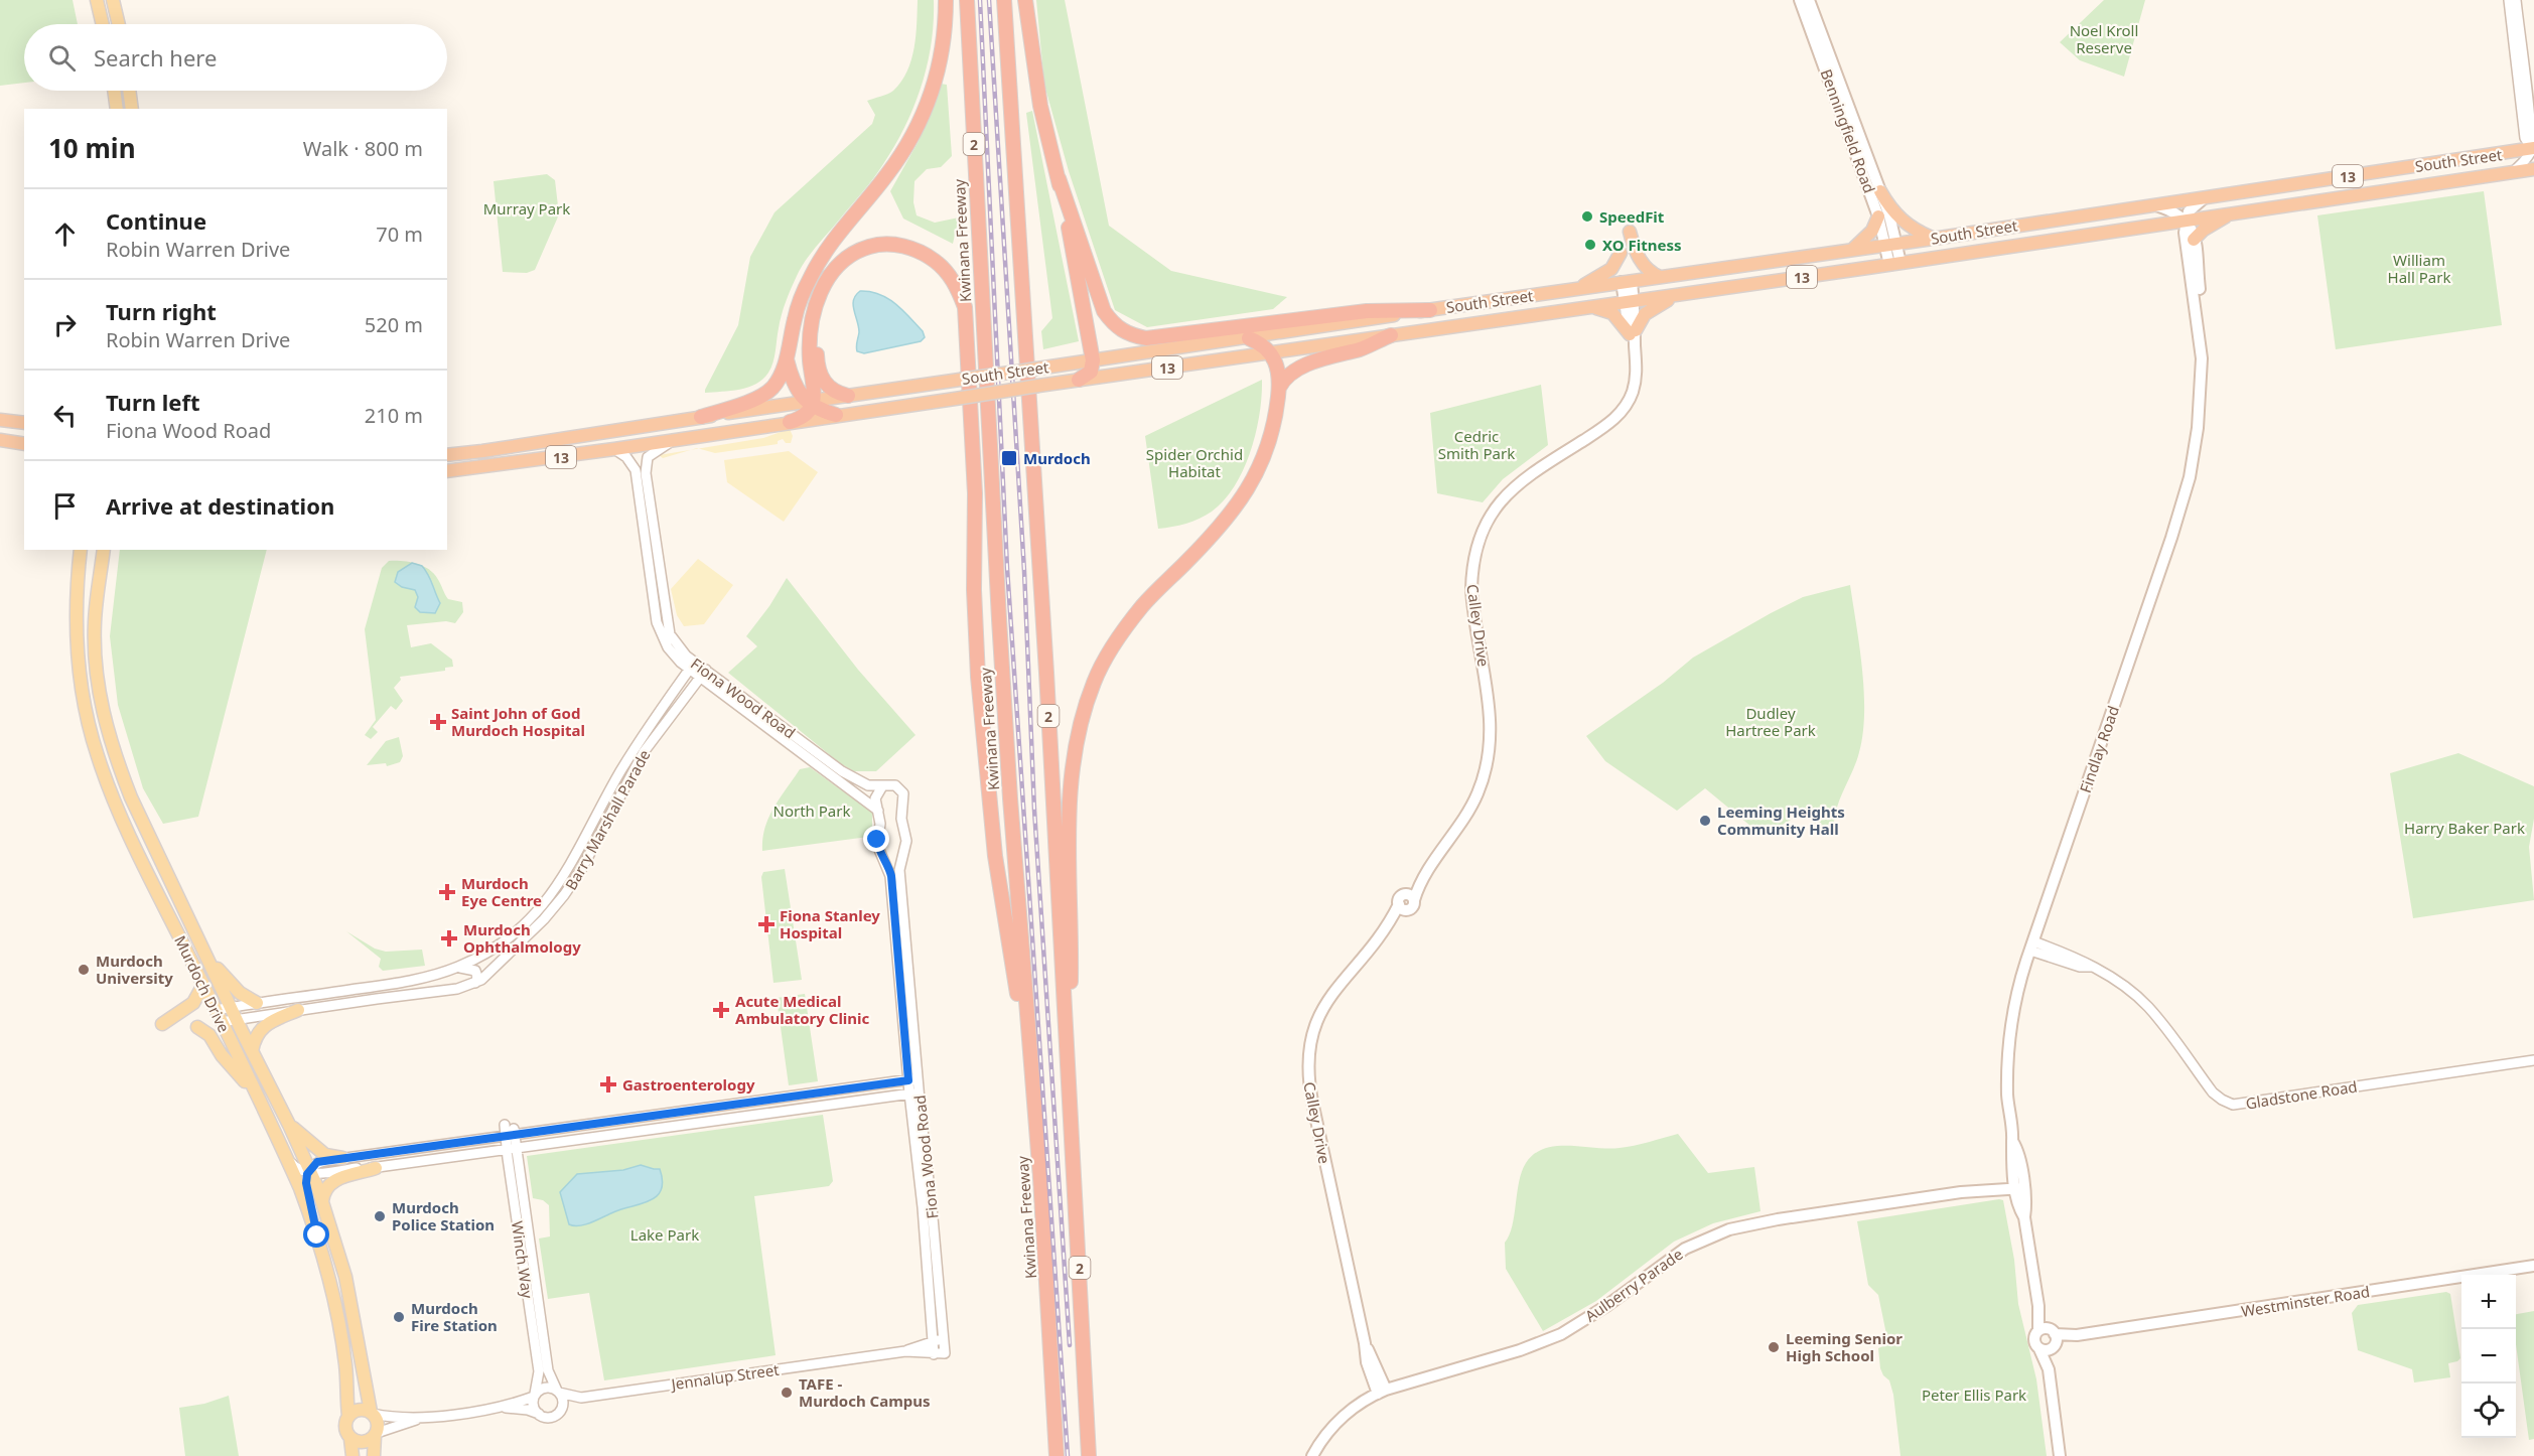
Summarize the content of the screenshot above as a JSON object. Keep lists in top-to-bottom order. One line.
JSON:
{"streets":{"highway":["2","South Street","13","Kwinana Freeway"],"main road":["Benningfield Road","Calley Drive","Findlay Road","Murdoch Drive","Aulberry Parade","Westminster Road"],"street":["Fiona Wood Road","Barry Marshall Parade","Gladstone Road","Winch Way","Jennalup Street"]},"crossings":[["Benningfield Road","South Street"],["South Street","Calley Drive"],["South Street","Fiona Wood Road"],["South Street","Findlay Road"],["Calley Drive","Aulberry Parade"],["Fiona Wood Road","Barry Marshall Parade"],["Fiona Wood Road","Jennalup Street"],["Findlay Road","Gladstone Road"],["Findlay Road","Aulberry Parade"],["Findlay Road","Westminster Road"],["Barry Marshall Parade","Murdoch Drive"],["Murdoch Drive","Jennalup Street"],["Winch Way","Jennalup Street"]],"parks":["Noel Kroll Reserve","Murray Park","William Hall Park","Cedric Smith Park","Spider Orchid Habitat","Dudley Hartree Park","North Park","Harry Baker Park","Lake Park","Peter Ellis Park"],"places":{"other":["SpeedFit","XO Fitness","Leeming Heights Community Hall","Murdoch University","Murdoch Police Station","Murdoch Fire Station","Leeming Senior High School","TAFE - Murdoch Campus"],"transit":["Murdoch"],"health":["Saint John of God Murdoch Hospital","Murdoch Eye Centre","Fiona Stanley Hospital","Murdoch Ophthalmology","Acute Medical Ambulatory Clinic","Gastroenterology"]},"page":{"search":"Search here","heading":["10 min","Walk · 800 m"],"list":[["Continue","Robin Warren Drive","70 m"],["Turn right","Robin Warren Drive","520 m"],["Turn left","Fiona Wood Road","210 m"],"Arrive at destination"],"map_buttons":["+","−"]}}
